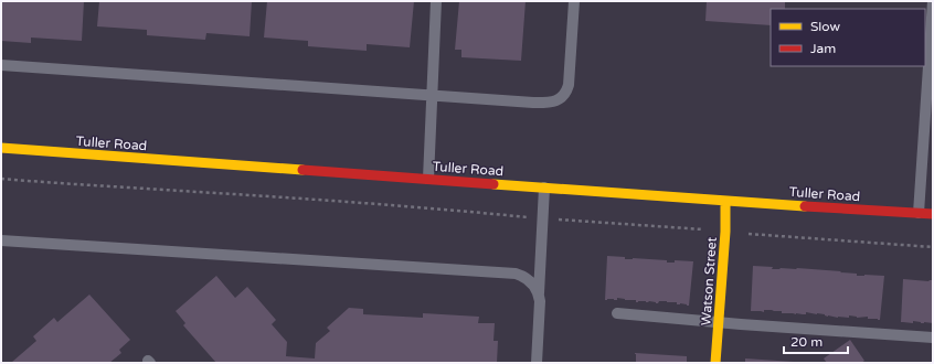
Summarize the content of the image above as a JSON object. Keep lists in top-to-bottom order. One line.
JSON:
{"streets":{"street":["Tuller Road","Watson Street"]},"crossings":[["Tuller Road","Watson Street"]],"legend":["Slow","Jam"],"scale_bar":"20 m"}
